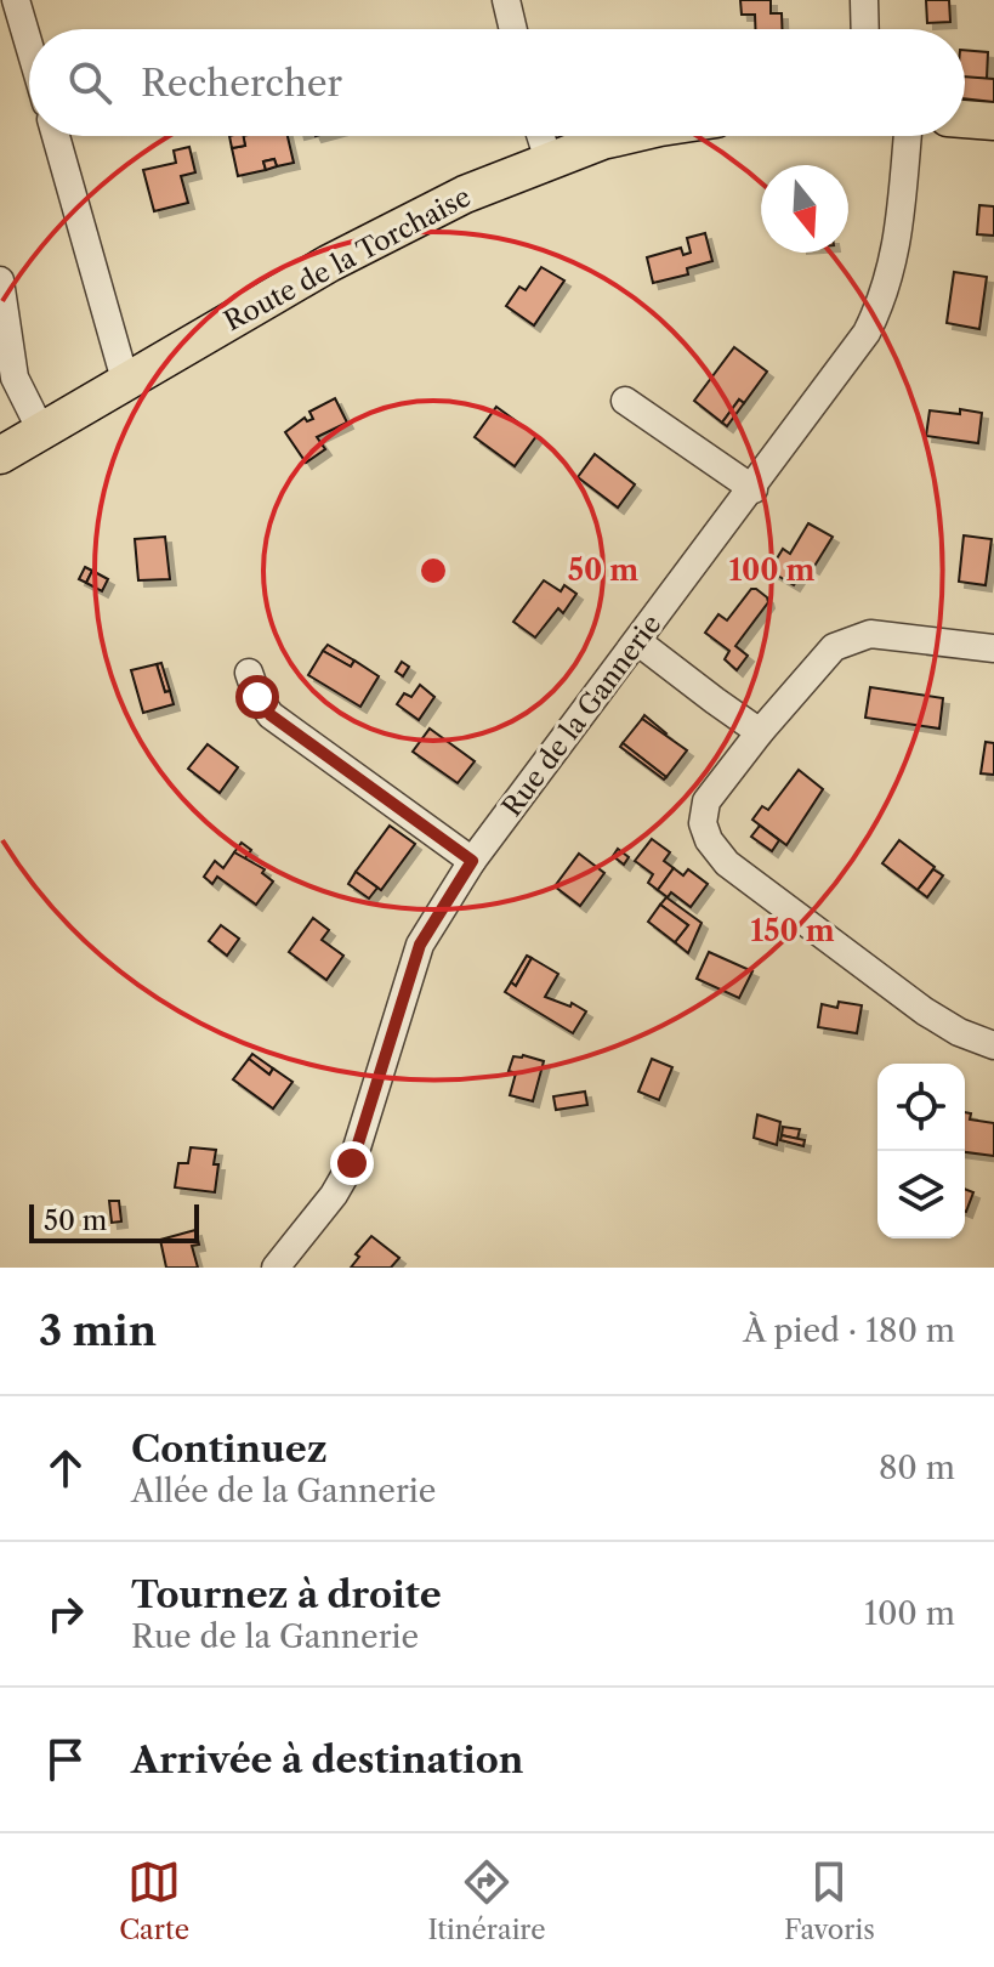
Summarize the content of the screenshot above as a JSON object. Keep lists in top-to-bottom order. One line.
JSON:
{"streets":{"main road":["Route de la Torchaise"],"street":["Rue de la Gannerie"]},"scale_bar":"50 m","north":"bottom","page":{"search":"Rechercher","scale":"50 m","heading":["3 min","À pied · 180 m"],"list":[["Continuez","Allée de la Gannerie","80 m"],["Tournez à droite","Rue de la Gannerie","100 m"],"Arrivée à destination"],"nav":["Carte","Itinéraire","Favoris"]},"rings":["50 m","100 m","150 m"]}
